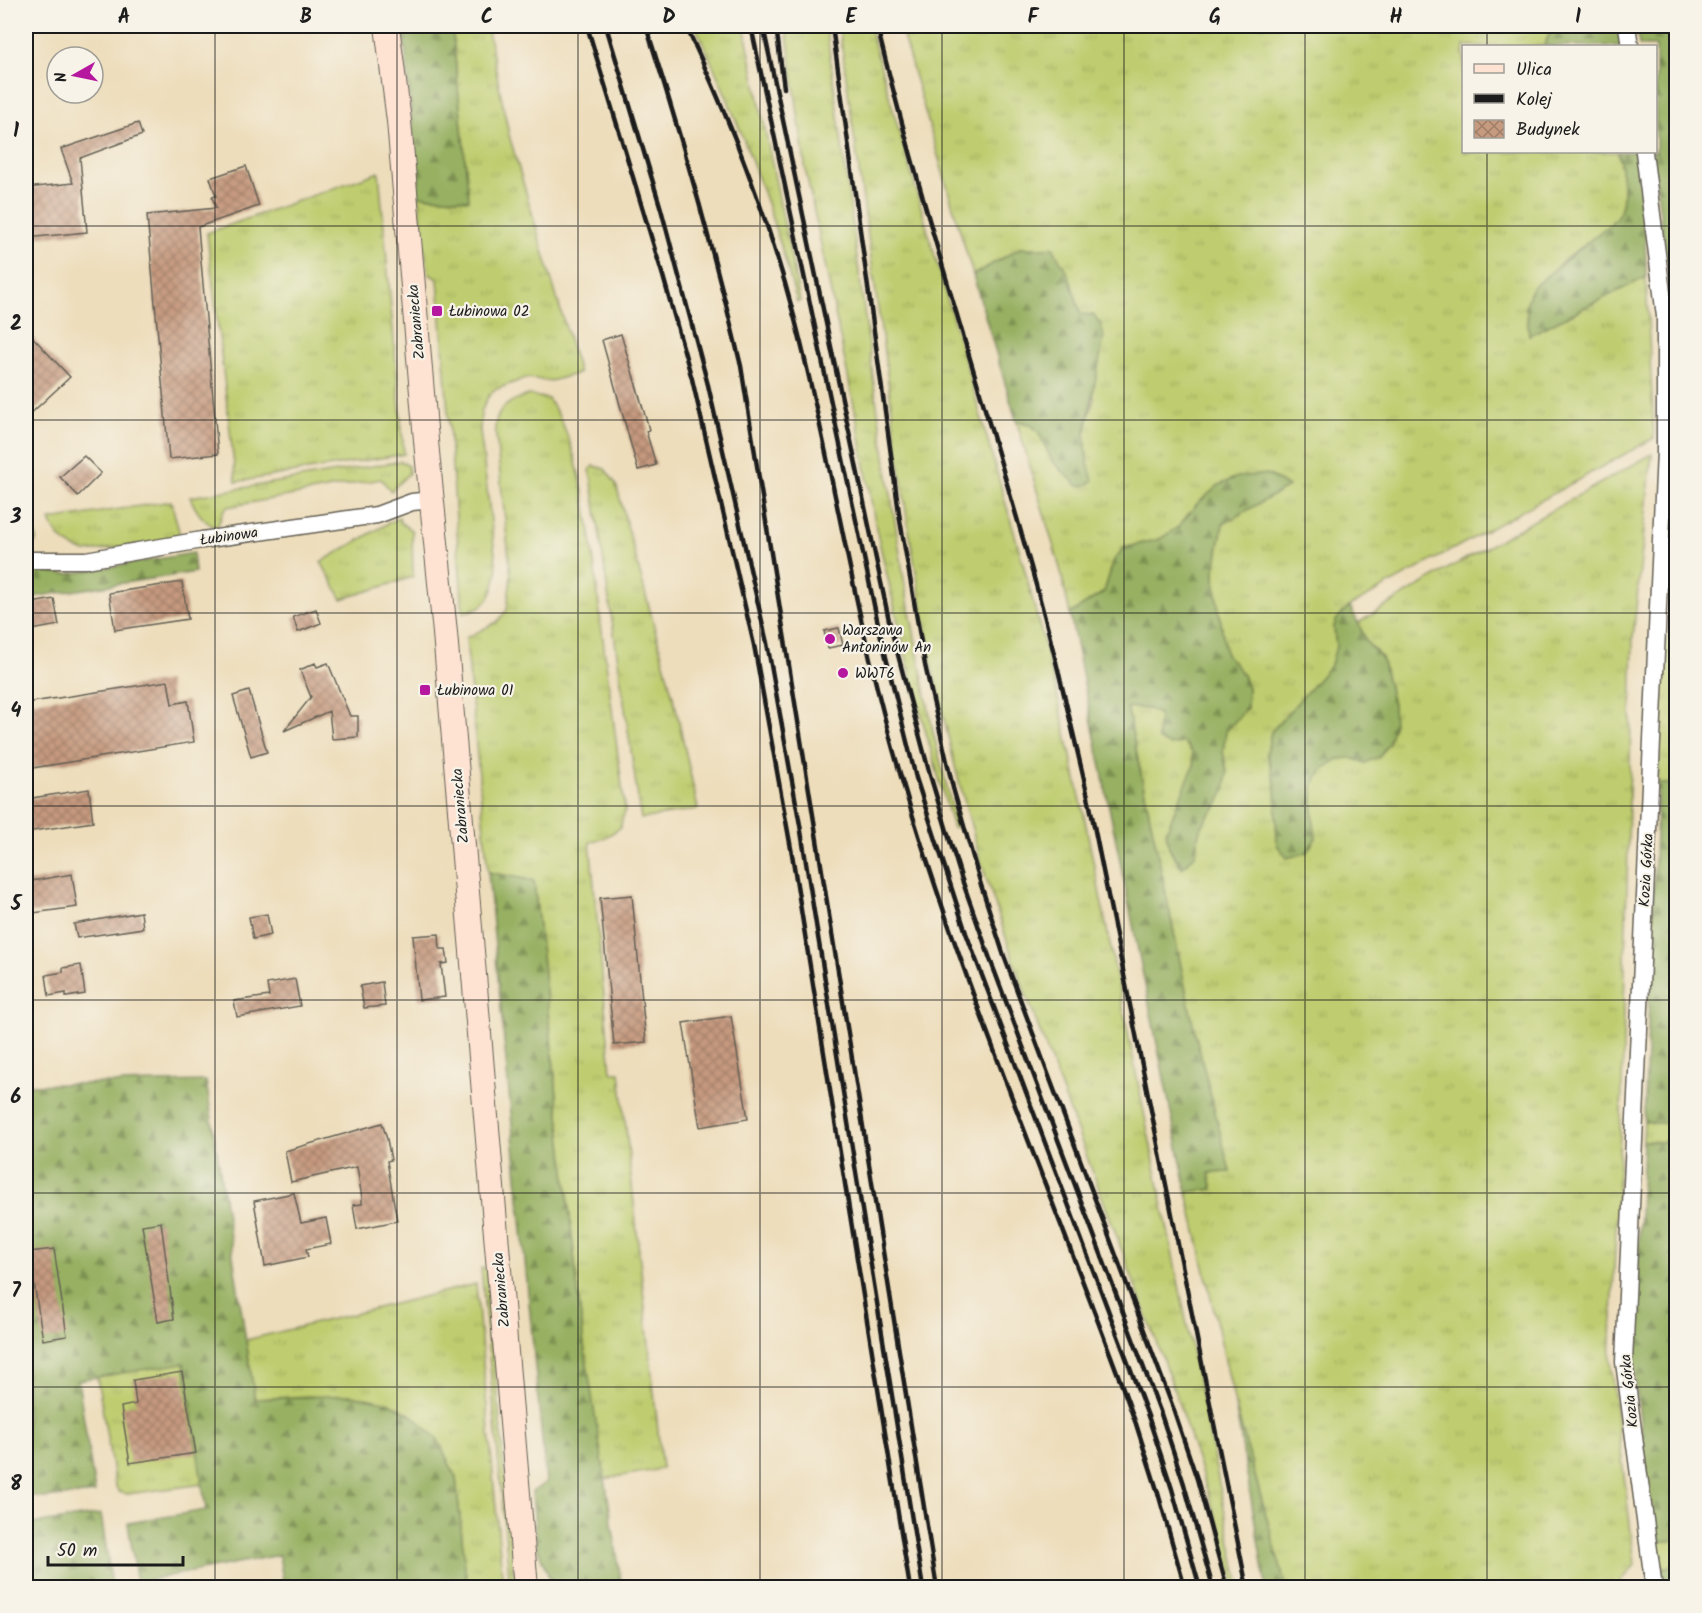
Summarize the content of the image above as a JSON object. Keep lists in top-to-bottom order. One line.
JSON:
{"streets":{"main road":["Zabraniecka"],"street":["Łubinowa","Kozia Górka"]},"crossings":[["Zabraniecka","Łubinowa"]],"places":{"transit":["Łubinowa 02","Łubinowa 01"],"other":["Warszawa Antoninów An","WWT6"]},"legend":["Ulica","Kolej","Budynek"],"scale_bar":"50 m","north":"left","grid":{"columns":["A","B","C","D","E","F","G","H","I"],"rows":["1","2","3","4","5","6","7","8"]}}
